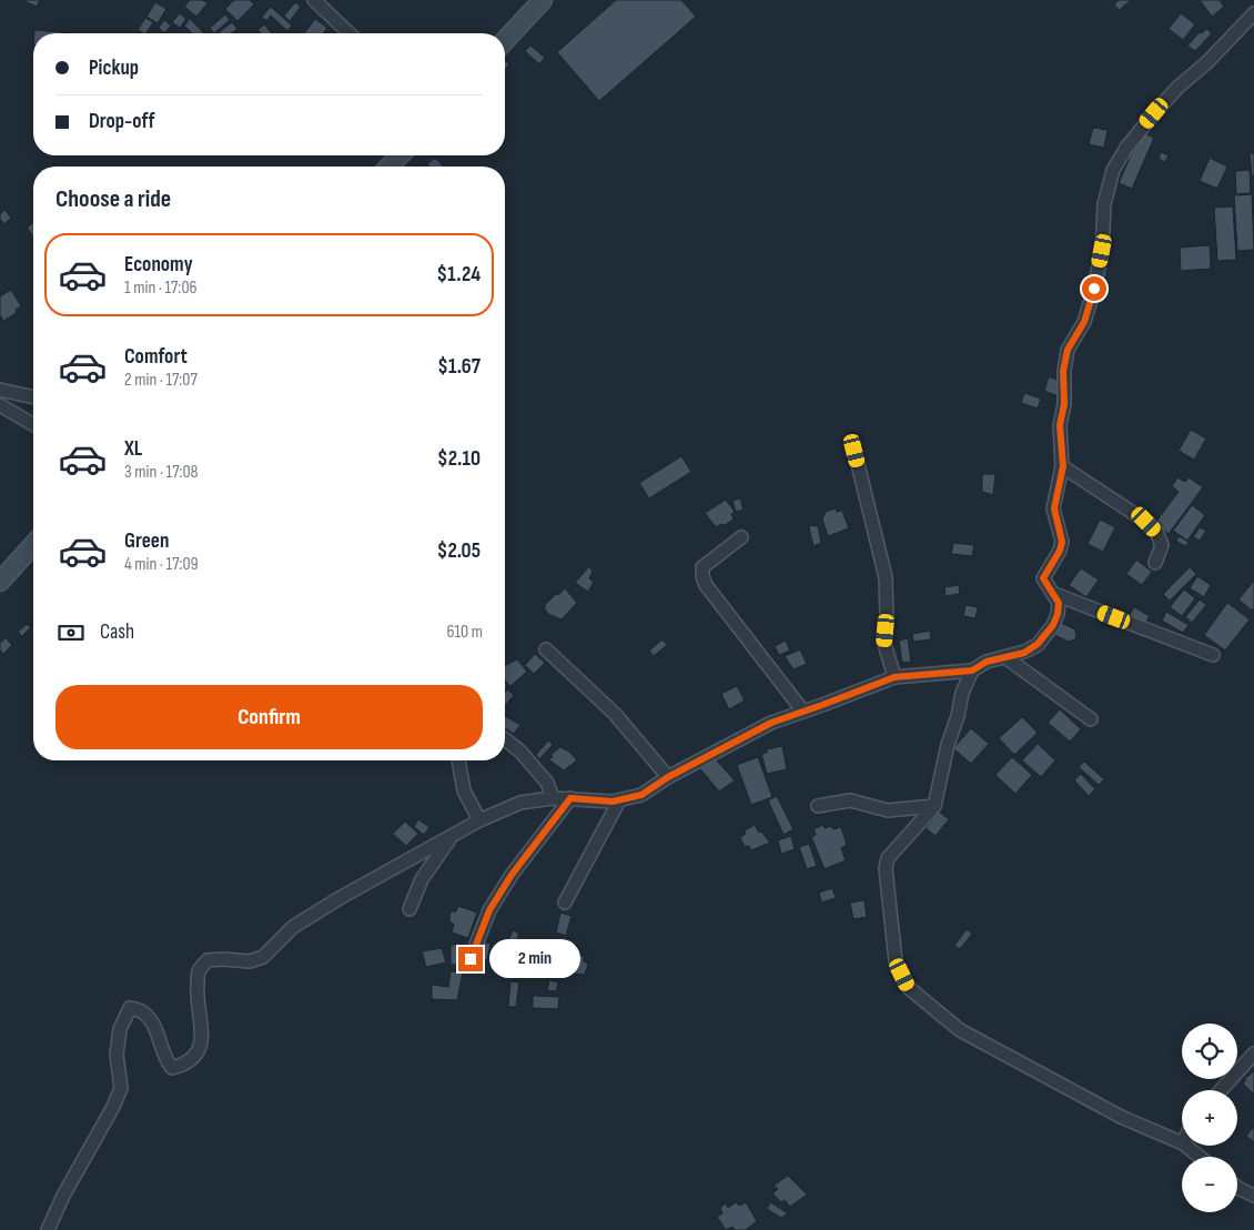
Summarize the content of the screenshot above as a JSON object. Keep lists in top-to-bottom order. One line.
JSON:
{"page":{"banner":["Pickup","Drop-off"],"heading":"Choose a ride","list":[{"name":"Economy","note":"1 min · 17:06","value":"$1.24"},{"name":"Comfort","note":"2 min · 17:07","value":"$1.67"},{"name":"XL","note":"3 min · 17:08","value":"$2.10"},{"name":"Green","note":"4 min · 17:09","value":"$2.05"}],"pay":["Cash","610 m"],"buttons":"Confirm","bubble":"2 min","map_buttons":["+","−"]}}
